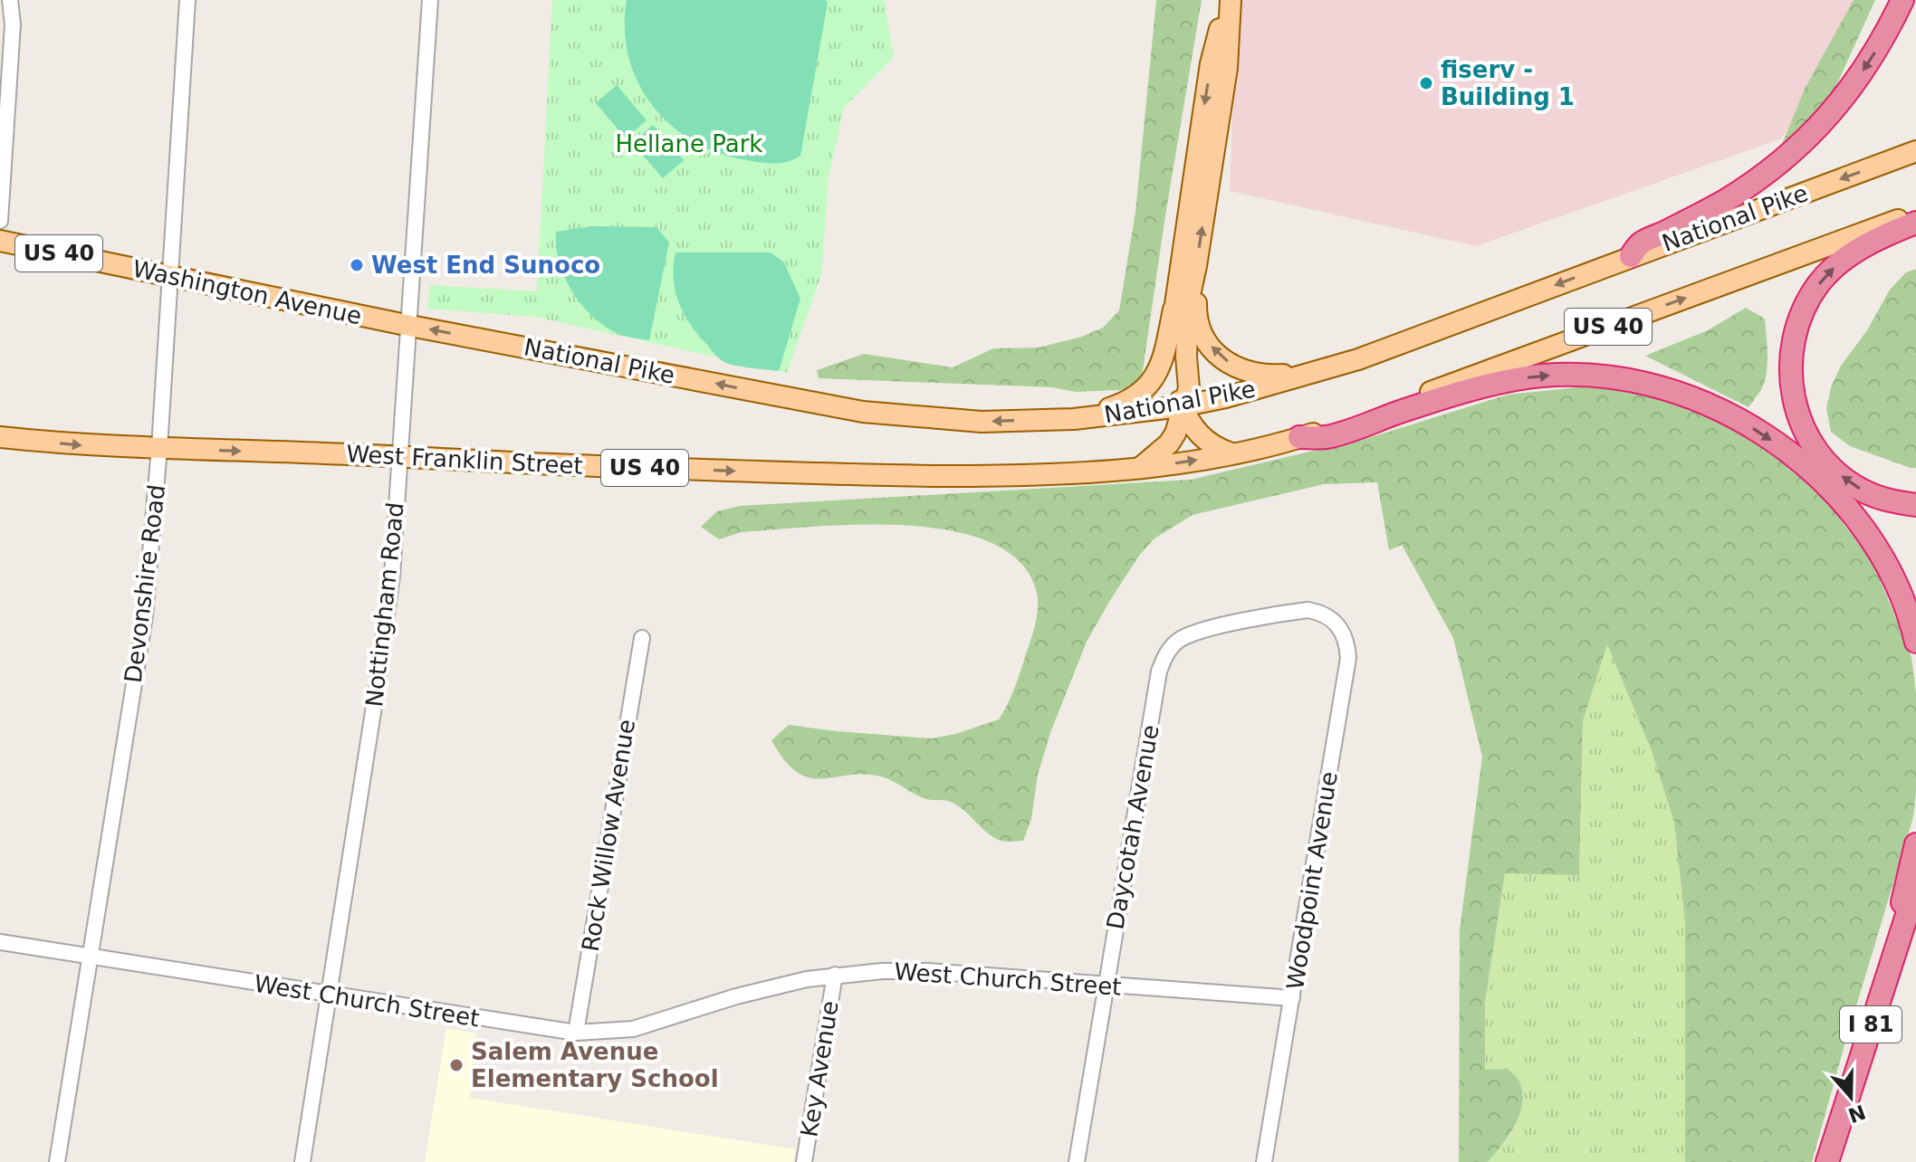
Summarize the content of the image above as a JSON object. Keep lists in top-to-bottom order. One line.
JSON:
{"streets":{"highway":["I 81"],"main road":["National Pike","US 40","Washington Avenue","West Franklin Street"],"street":["Devonshire Road","Nottingham Road","Daycotah Avenue","Rock Willow Avenue","Woodpoint Avenue","West Church Street","Key Avenue"]},"crossings":[["National Pike","Washington Avenue"],["National Pike","Nottingham Road"],["US 40","West Franklin Street"],["Washington Avenue","Devonshire Road"],["Washington Avenue","Nottingham Road"],["West Franklin Street","Devonshire Road"],["West Franklin Street","Nottingham Road"],["Devonshire Road","West Church Street"],["Nottingham Road","West Church Street"],["Daycotah Avenue","Woodpoint Avenue"],["Daycotah Avenue","West Church Street"],["Rock Willow Avenue","West Church Street"],["Woodpoint Avenue","West Church Street"],["West Church Street","Key Avenue"]],"one_way":["West Franklin Street"],"parks":["Hellane Park"],"places":["fiserv - Building 1","West End Sunoco","Salem Avenue Elementary School"],"north":"bottom"}
